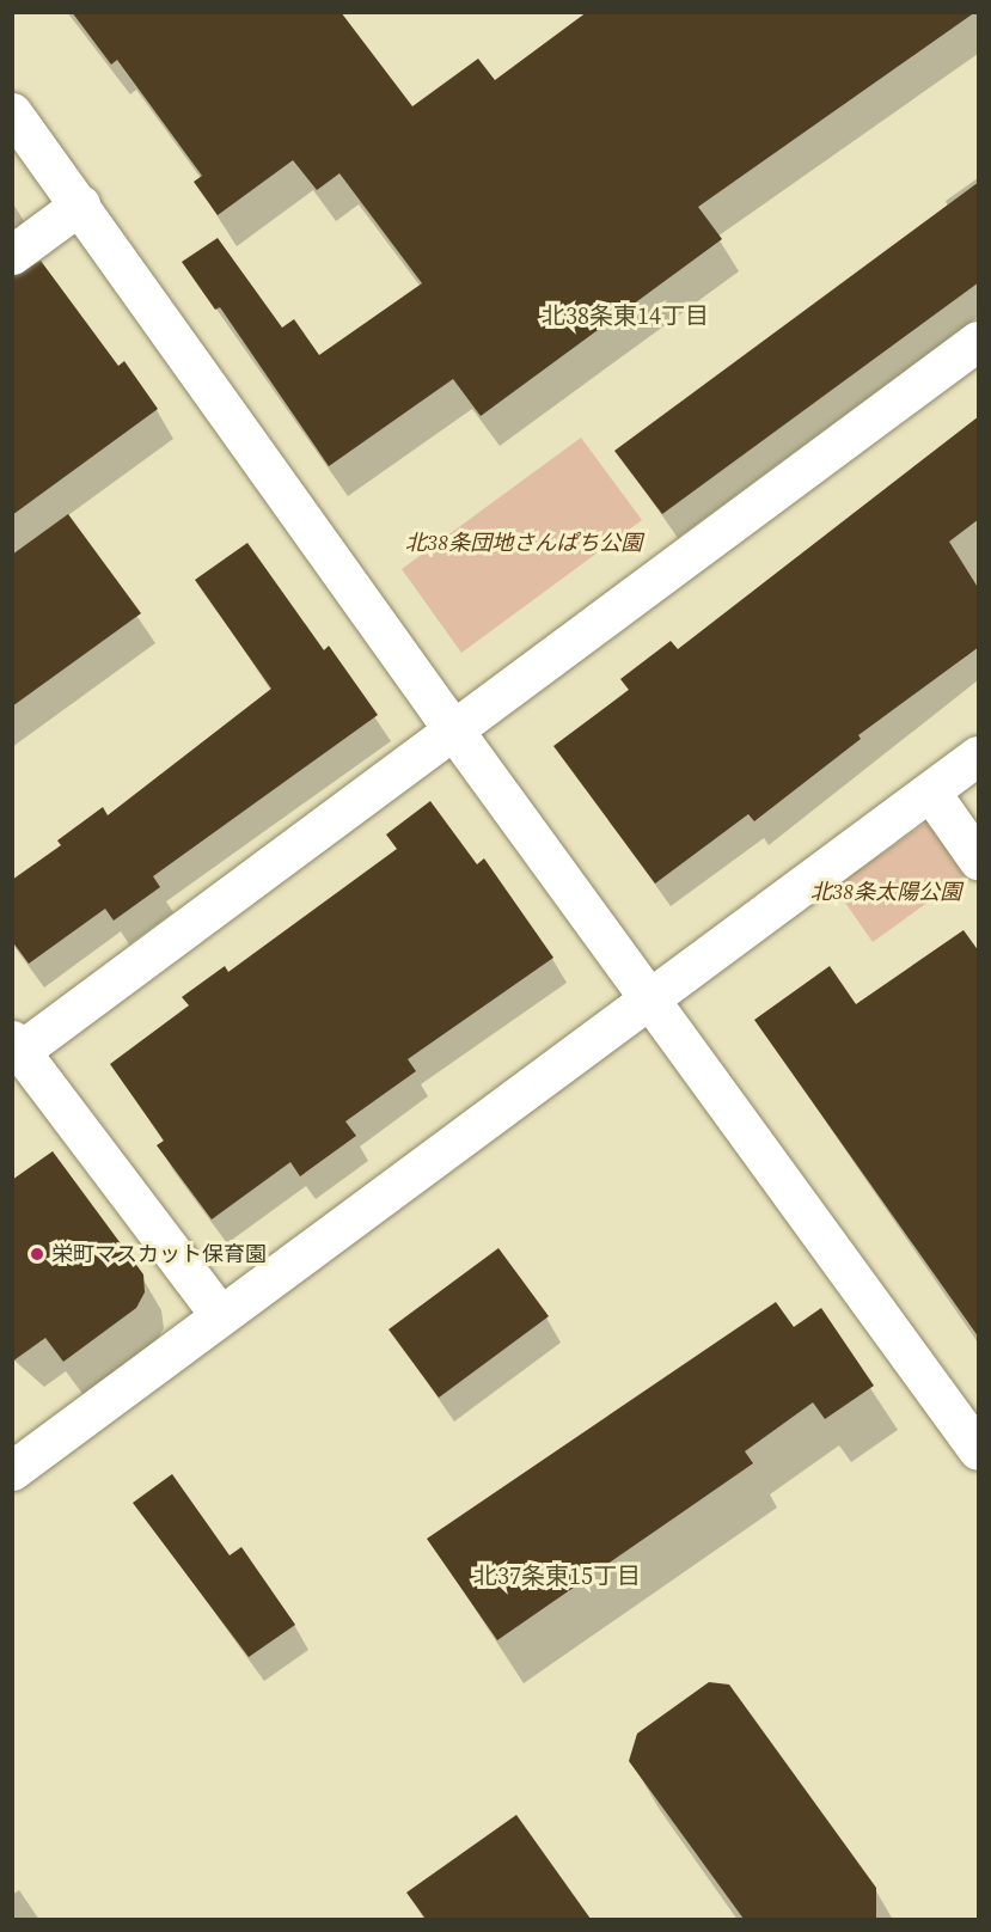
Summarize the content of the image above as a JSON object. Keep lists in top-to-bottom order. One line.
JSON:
{"districts":["北38条東14丁目","北37条東15丁目"],"parks":["北38条団地さんぱち公園","北38条太陽公園"],"places":["栄町マスカット保育園"]}
